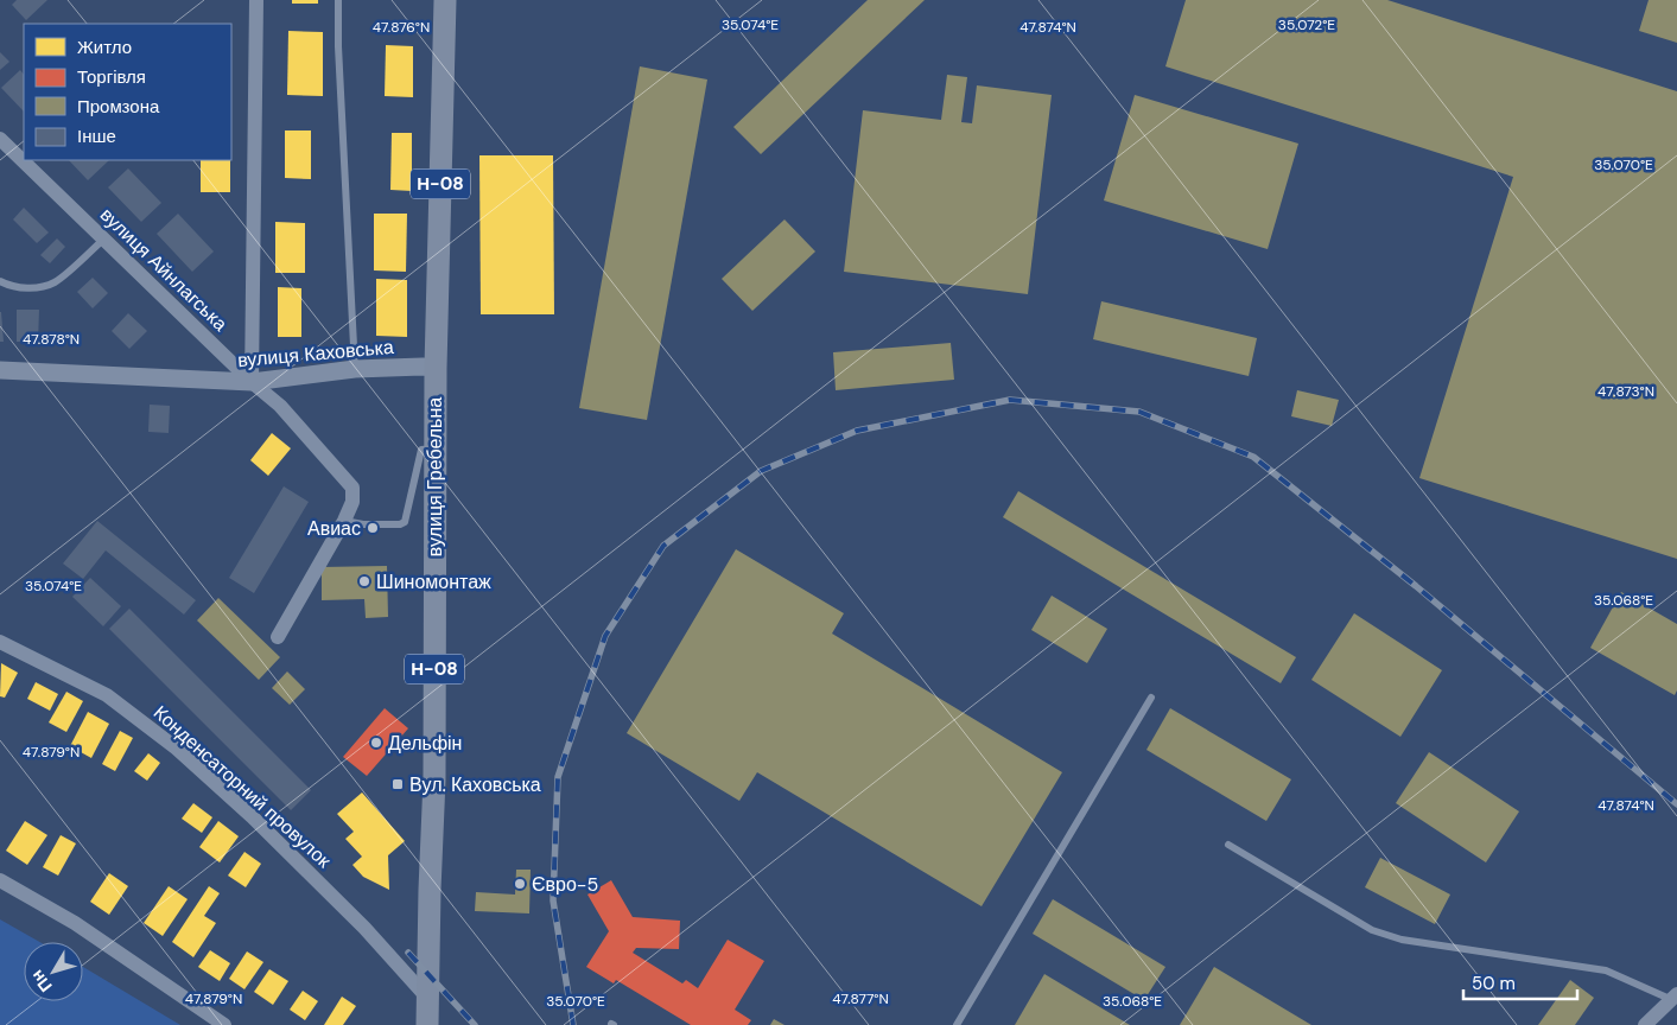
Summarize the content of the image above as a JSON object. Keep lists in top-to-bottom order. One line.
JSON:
{"streets":{"main road":["Н-08","вулиця Гребельна"],"street":["вулиця Айнлагська","вулиця Каховська","Конденсаторний провулок"]},"crossings":[["вулиця Айнлагська","вулиця Каховська"],["вулиця Каховська","вулиця Гребельна"],["вулиця Гребельна","Конденсаторний провулок"]],"places":{"other":["Авиас","Шиномонтаж","Дельфін","Євро-5"],"transit":["Вул. Каховська"]},"legend":["Житло","Торгівля","Промзона","Інше"],"scale_bar":"50 m","north":"bottom left","coordinates":["35.074°E","35.072°E","47.876°N","47.874°N","35.070°E","47.878°N","47.873°N","35.068°E","47.879°N","47.877°N"]}
